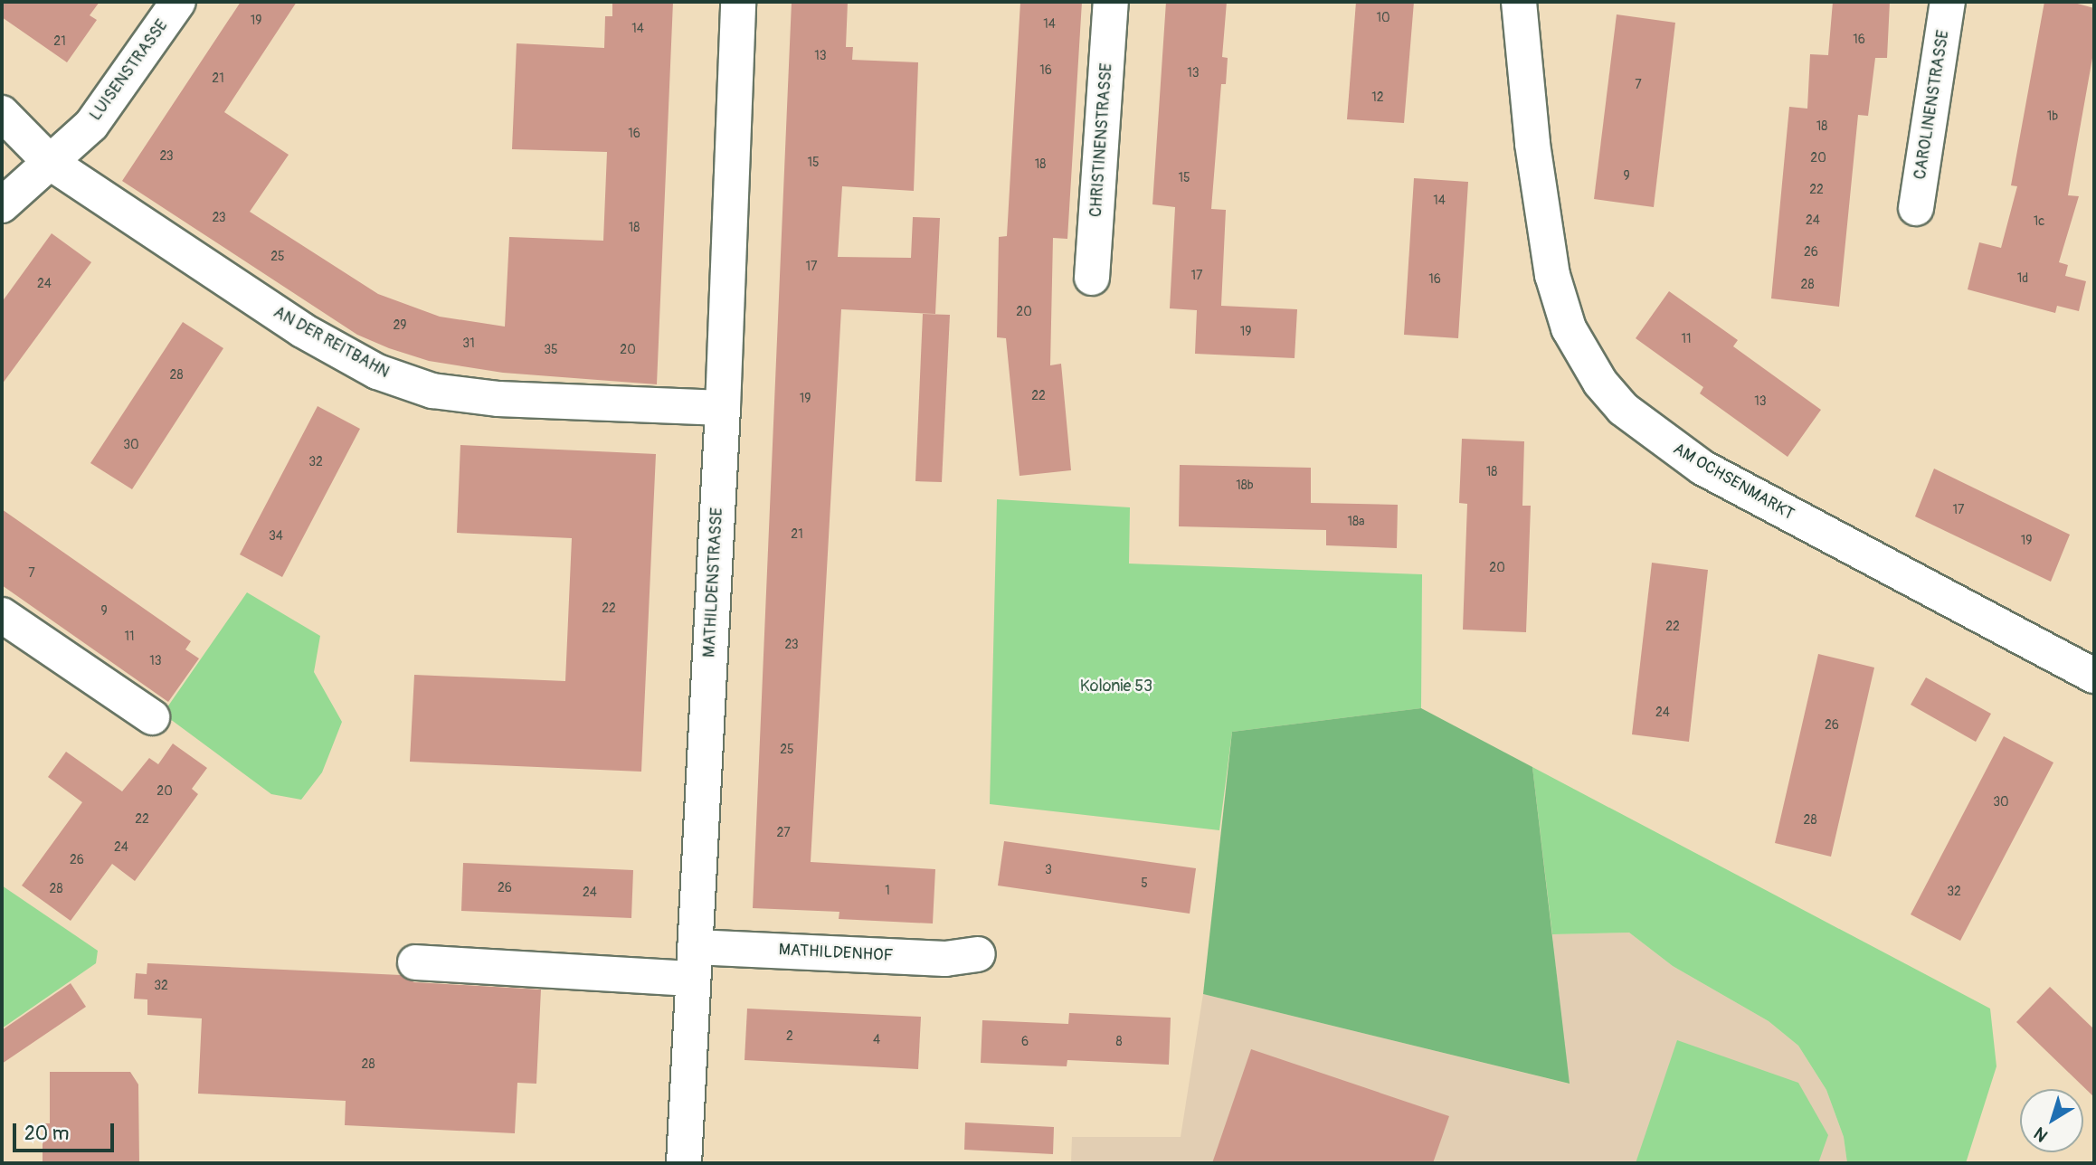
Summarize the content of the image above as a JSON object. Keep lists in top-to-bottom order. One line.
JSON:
{"streets":{"street":["LUISENSTRASSE","CAROLINENSTRASSE","CHRISTINENSTRASSE","AN DER REITBAHN","AM OCHSENMARKT","MATHILDENSTRASSE","MATHILDENHOF"]},"crossings":[["LUISENSTRASSE","AN DER REITBAHN"],["AN DER REITBAHN","MATHILDENSTRASSE"],["MATHILDENSTRASSE","MATHILDENHOF"]],"parks":["Kolonie 53"],"house_numbers":["10","19","14","14","16","21","13","16","13","21","7","12","1b","18","16","23","20","15","18","9","15","22","14","23","24","1c","18","26","25","17","17","1d","16","24","28","20","29","19","11","31","35","20","28","22","19","13","30","32","18","18b","17","18a","21","34","19","20","7","22","9","22","11","23","13","24","26","25","20","30","22","28","27","24","26","3","5","26","28","1","32","24","32","2","4","6","8","28"],"scale_bar":"20 m","north":"bottom left"}
